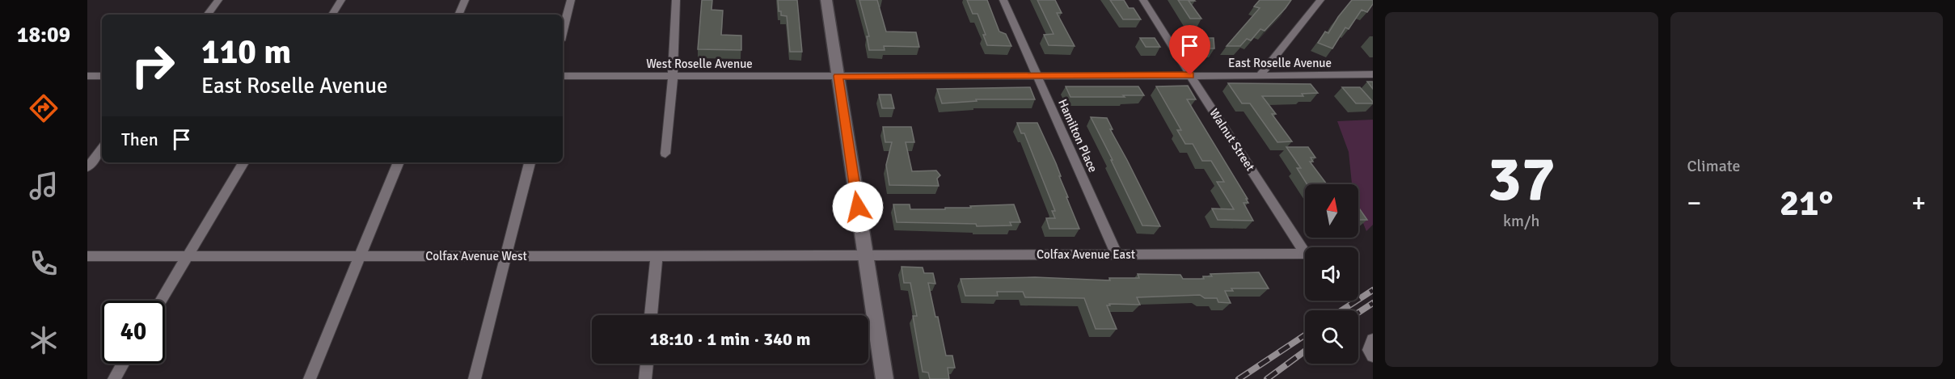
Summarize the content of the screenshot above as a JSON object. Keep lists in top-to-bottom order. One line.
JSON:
{"streets":{"street":["East Roselle Avenue","West Roselle Avenue","Hamilton Place","Walnut Street","Colfax Avenue East","Colfax Avenue West"]},"crossings":[["East Roselle Avenue","West Roselle Avenue"],["East Roselle Avenue","Hamilton Place"],["East Roselle Avenue","Walnut Street"],["Hamilton Place","Colfax Avenue East"],["Colfax Avenue East","Colfax Avenue West"]],"north":"top","page":{"tabs":"18:09","tile":[["37","km/h"],"Climate"],"turn":["110 m","East Roselle Avenue"],"then":"Then","heat":["−","21°","+"],"limit":"40","trip":"18:10 · 1 min · 340 m"}}
